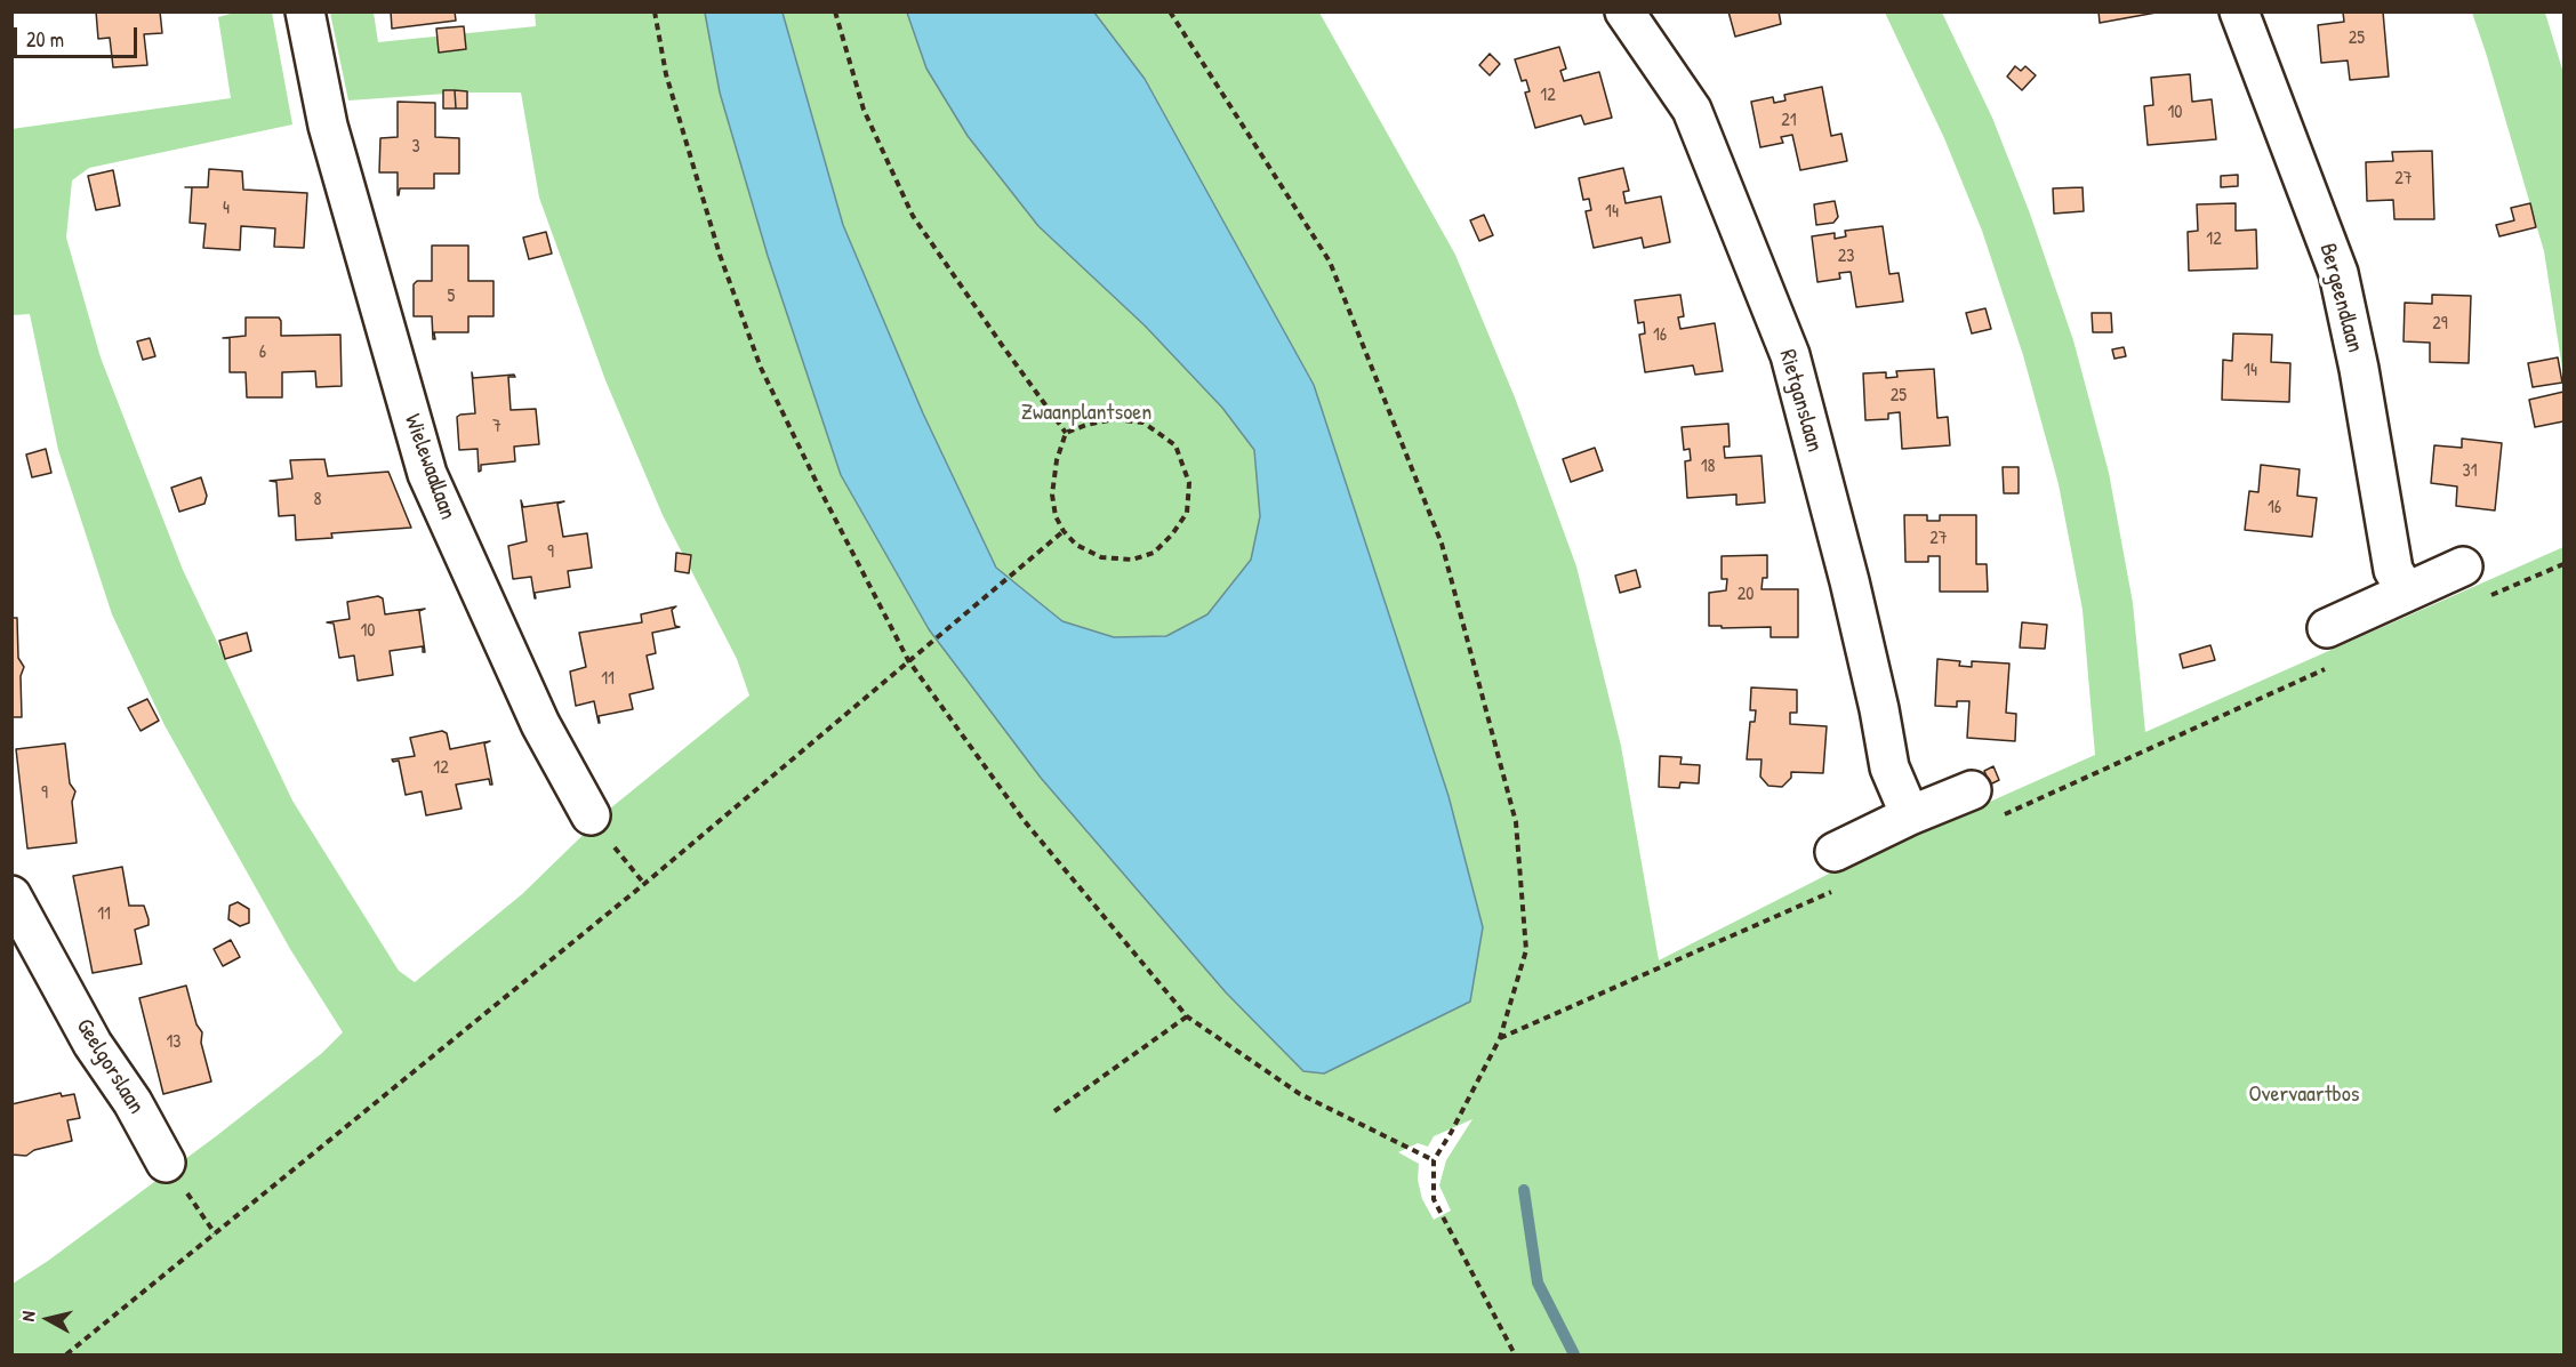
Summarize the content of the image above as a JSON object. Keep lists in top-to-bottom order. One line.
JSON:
{"streets":{"street":["Bergeendlaan","Rietganslaan","Wielewaallaan","Geelgorslaan"]},"parks":["Zwaanplantsoen","Overvaartbos"],"house_numbers":["25","12","10","21","3","27","4","14","12","23","5","29","16","6","14","25","7","18","31","8","16","27","9","20","10","11","12","9","11","13"],"scale_bar":"20 m","north":"left"}
